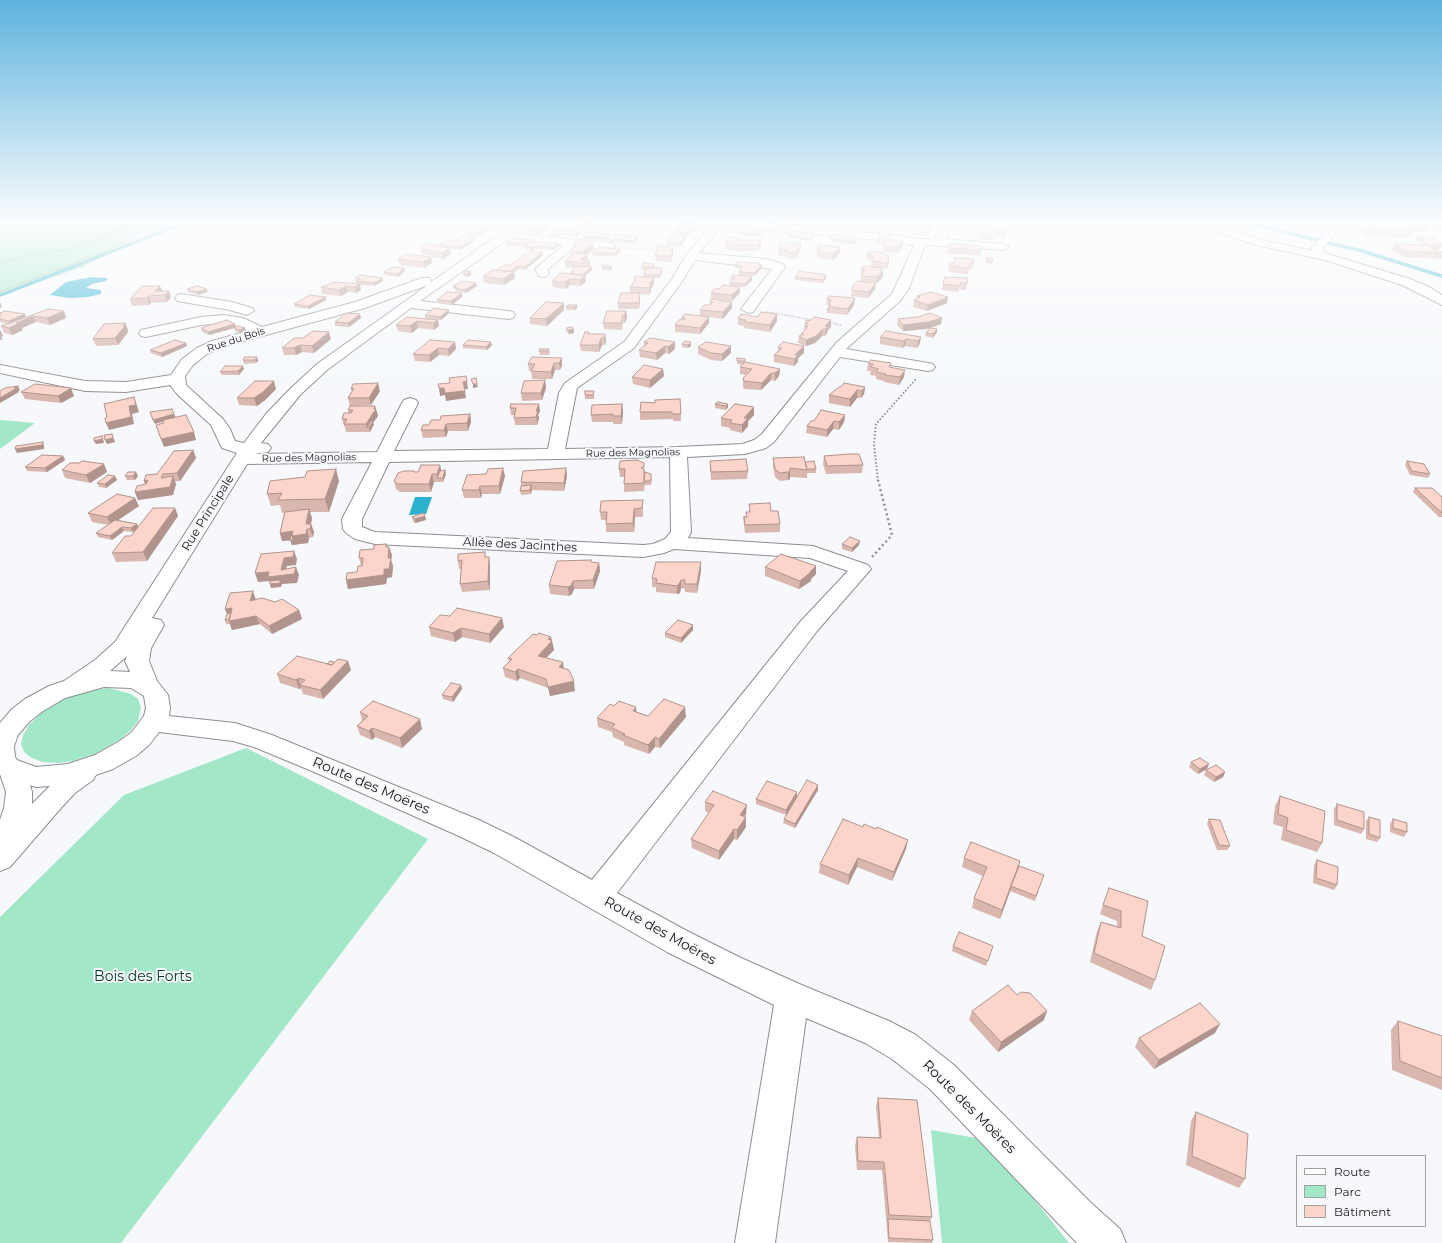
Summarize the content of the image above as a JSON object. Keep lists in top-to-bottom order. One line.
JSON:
{"streets":{"street":["Rue du Bois","Rue des Magnolias","Rue Principale","Allée des Jacinthes","Route des Moëres"]},"crossings":[["Rue du Bois","Rue Principale"],["Rue des Magnolias","Rue Principale"],["Rue des Magnolias","Allée des Jacinthes"],["Rue Principale","Route des Moëres"]],"parks":["Bois des Forts"],"legend":["Route","Parc","Bâtiment"]}
